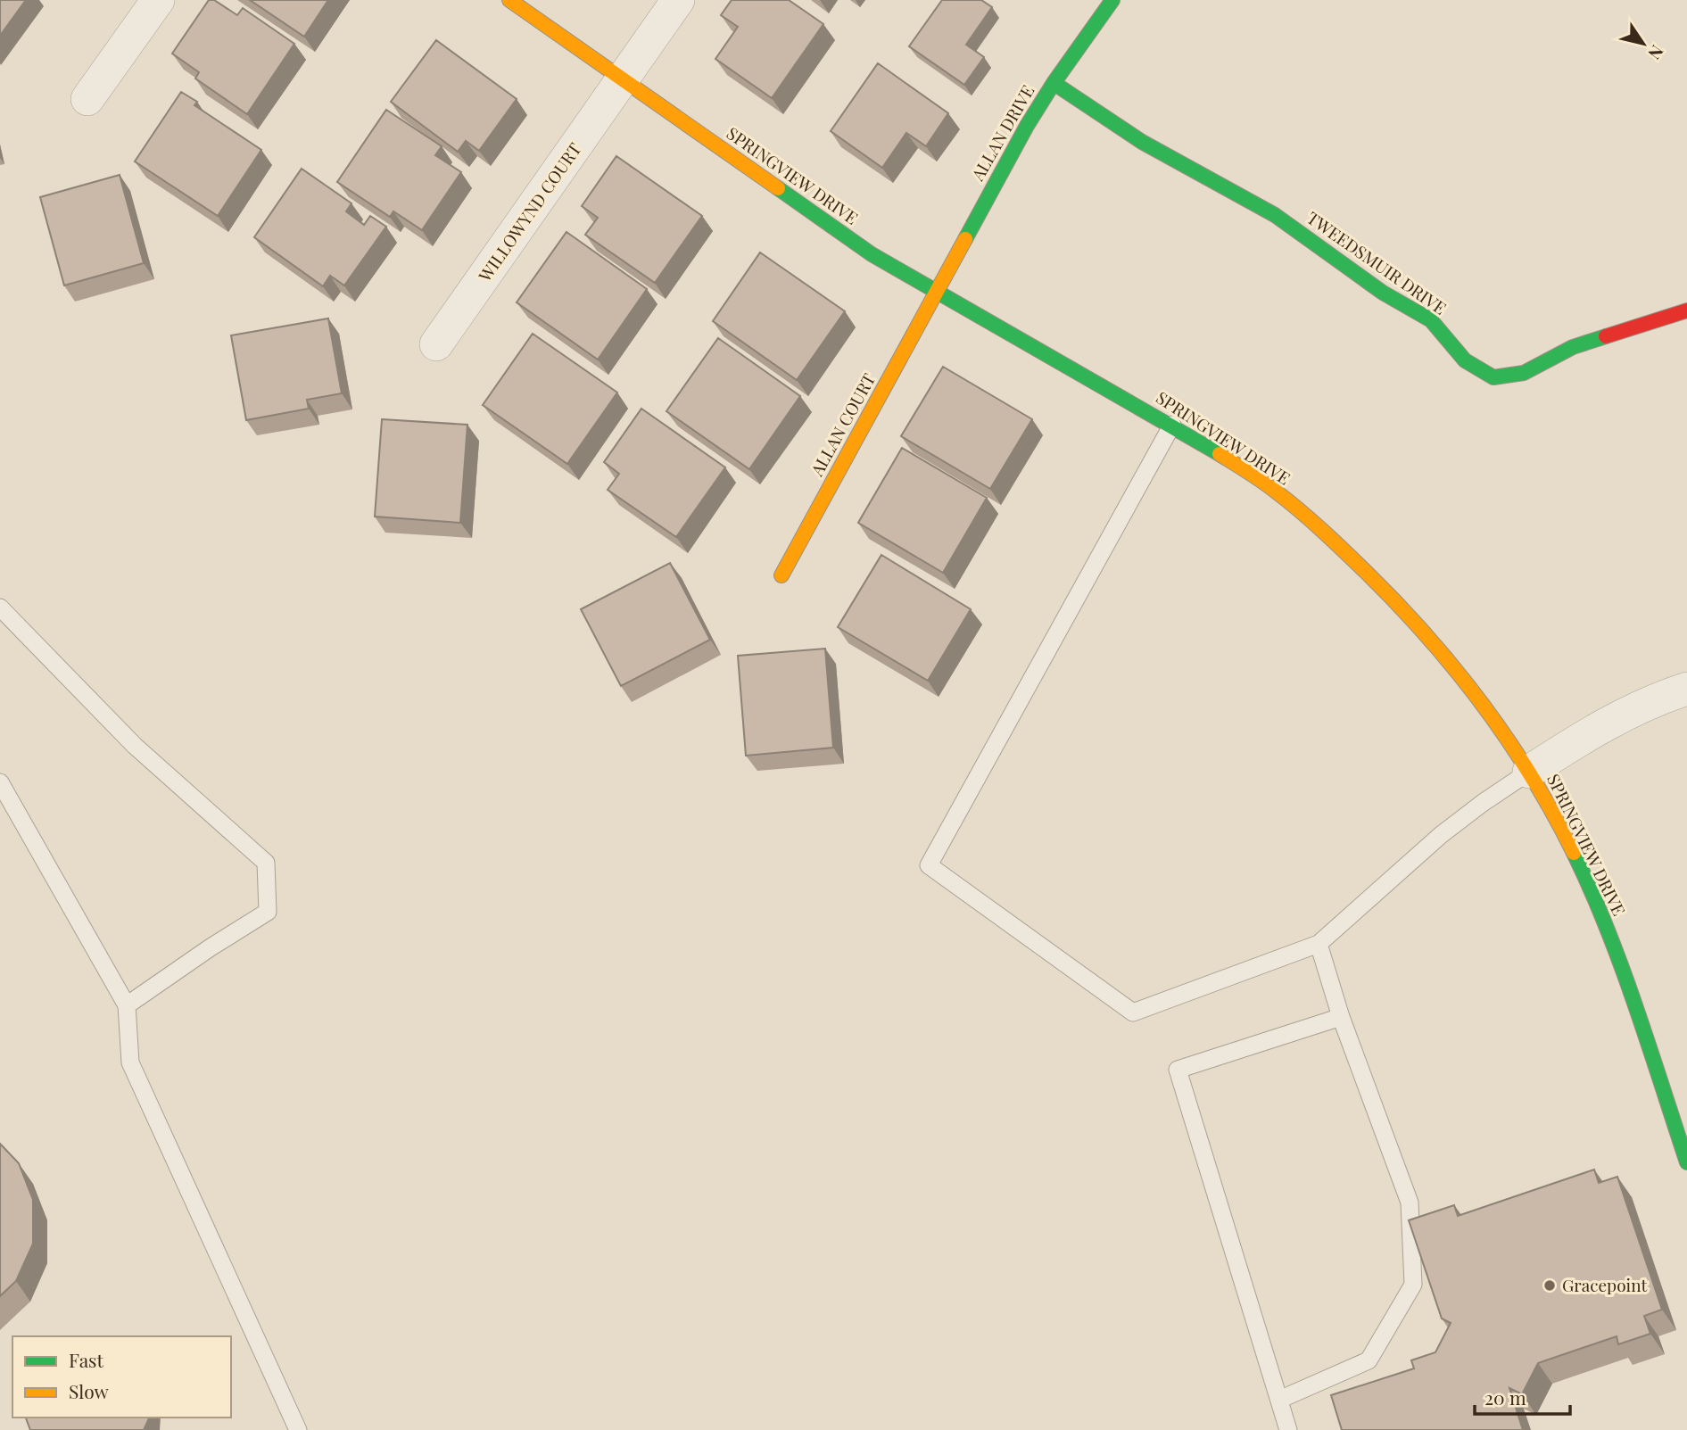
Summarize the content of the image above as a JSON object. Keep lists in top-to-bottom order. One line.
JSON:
{"streets":{"street":["ALLAN DRIVE","SPRINGVIEW DRIVE","WILLOWYND COURT","TWEEDSMUIR DRIVE","ALLAN COURT"]},"crossings":[["ALLAN DRIVE","SPRINGVIEW DRIVE"],["ALLAN DRIVE","TWEEDSMUIR DRIVE"],["ALLAN DRIVE","ALLAN COURT"],["SPRINGVIEW DRIVE","WILLOWYND COURT"],["SPRINGVIEW DRIVE","ALLAN COURT"]],"places":["Gracepoint"],"legend":["Fast","Slow"],"scale_bar":"20 m","north":"bottom right"}
